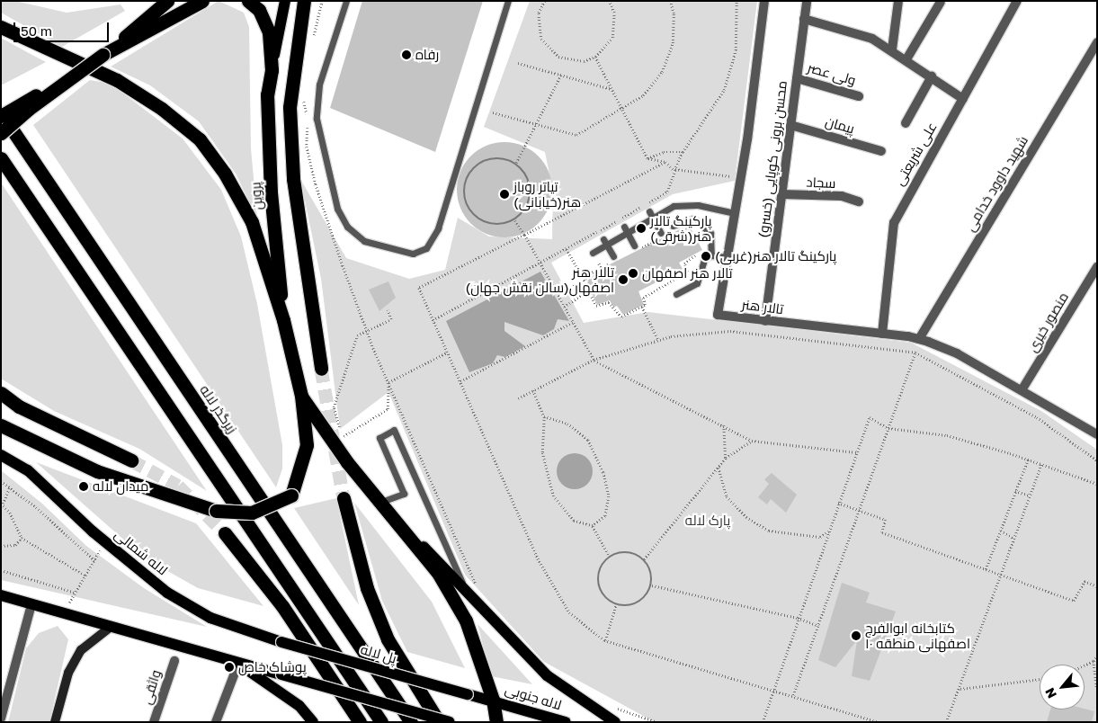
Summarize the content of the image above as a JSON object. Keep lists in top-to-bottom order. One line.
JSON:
{"streets":{"highway":["پروین","زیرگذر لاله"],"main road":["لاله شمالی","پل لاله","لاله جنوبی"],"street":["ولی عصر","پیمان","علی شریعتی","محسن برونی کوپایی (خسرو)","سجاد","شهید داوود خدامی","تالار هنر","منصور خیری","واثقی"]},"crossings":[["ولی عصر","محسن برونی کوپایی (خسرو)"],["پیمان","محسن برونی کوپایی (خسرو)"],["علی شریعتی","تالار هنر"],["محسن برونی کوپایی (خسرو)","سجاد"],["محسن برونی کوپایی (خسرو)","تالار هنر"],["شهید داوود خدامی","تالار هنر"],["تالار هنر","منصور خیری"],["لاله شمالی","پل لاله"],["پل لاله","لاله جنوبی"]],"parks":["پارک لاله"],"places":["رفاه","تیاتر روباز هنر(خیابانی)","پارکینگ تالار هنر(شرقی)","پارکینگ تالار هنر(غربی)","تالار هنر اصفهان","تالار هنر اصفهان(سالن نقش جهان)","میدان لاله","کتابخانه ابوالفرج اصفهانی منطقه ۱۰","پوشاک خاص"],"scale_bar":"50 m","north":"bottom left"}
